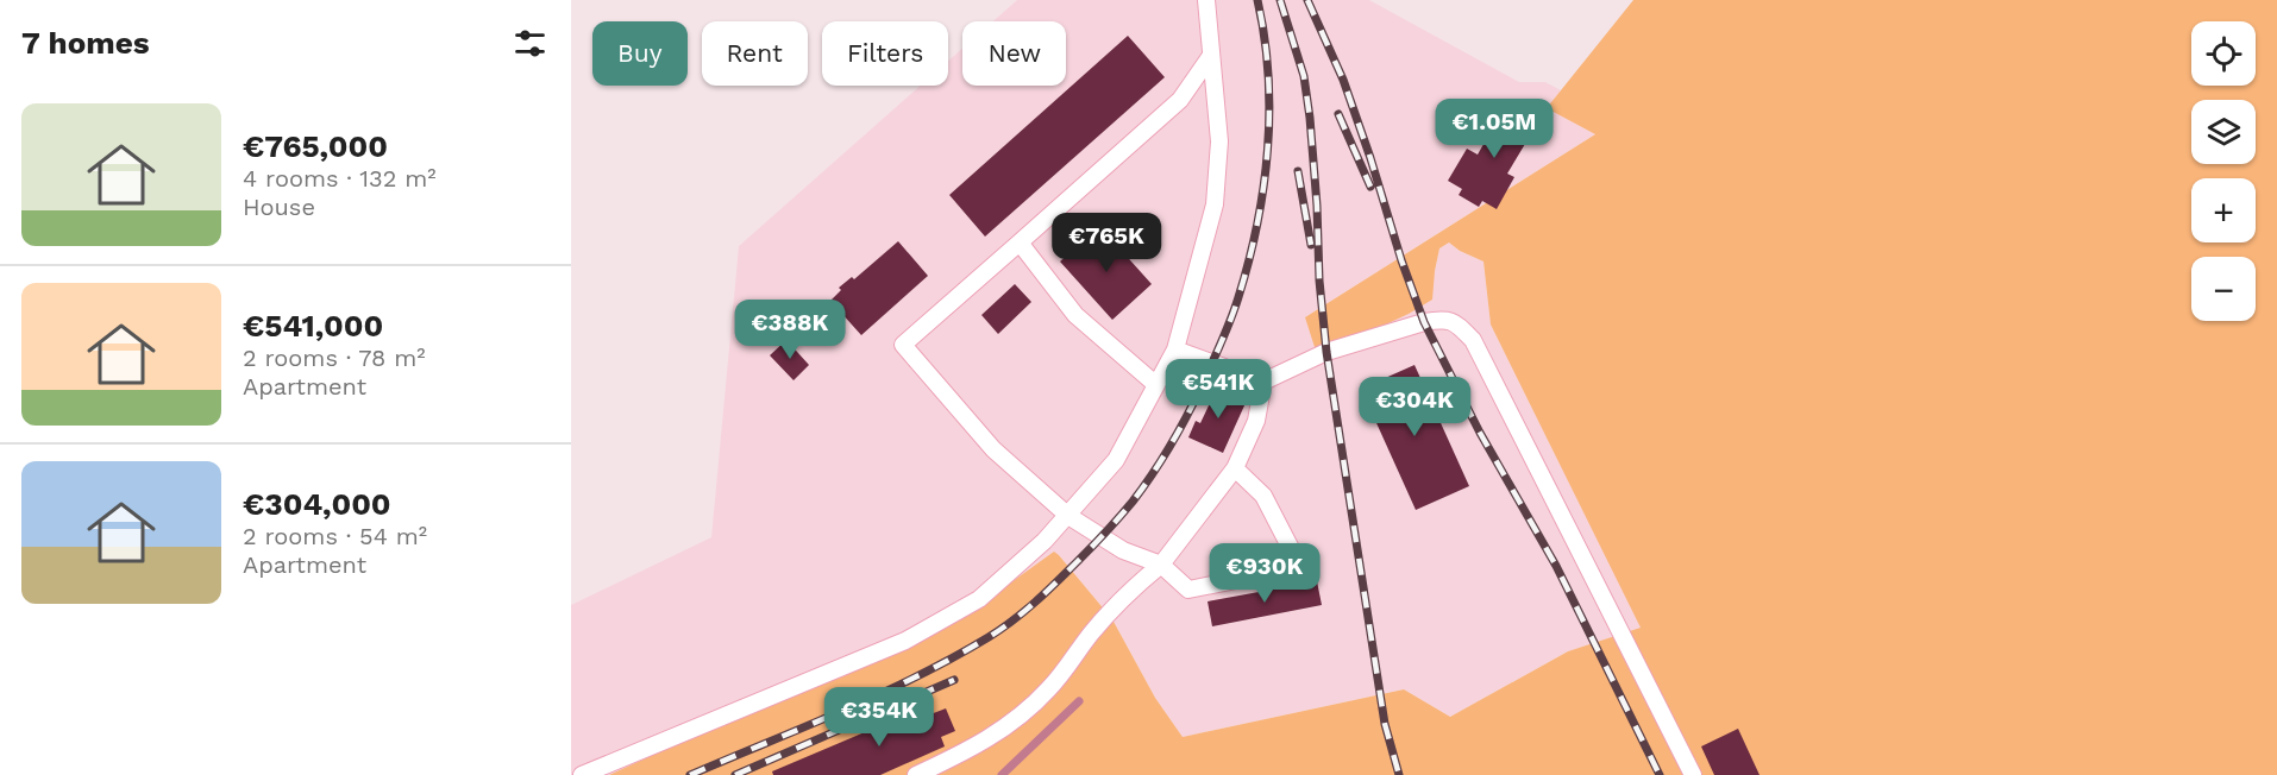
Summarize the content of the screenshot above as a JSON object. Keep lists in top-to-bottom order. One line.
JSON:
{"page":{"heading":"7 homes","map_buttons":["+","−"],"chip":["Buy","Rent","Filters","New"],"list":[{"name":"€765,000","note":"4 rooms · 132 m² · House"},{"name":"€541,000","note":"2 rooms · 78 m² · Apartment"},{"name":"€304,000","note":"2 rooms · 54 m² · Apartment"}],"price":["€1.05M","€765K","€388K","€541K","€304K","€930K","€354K"]}}
